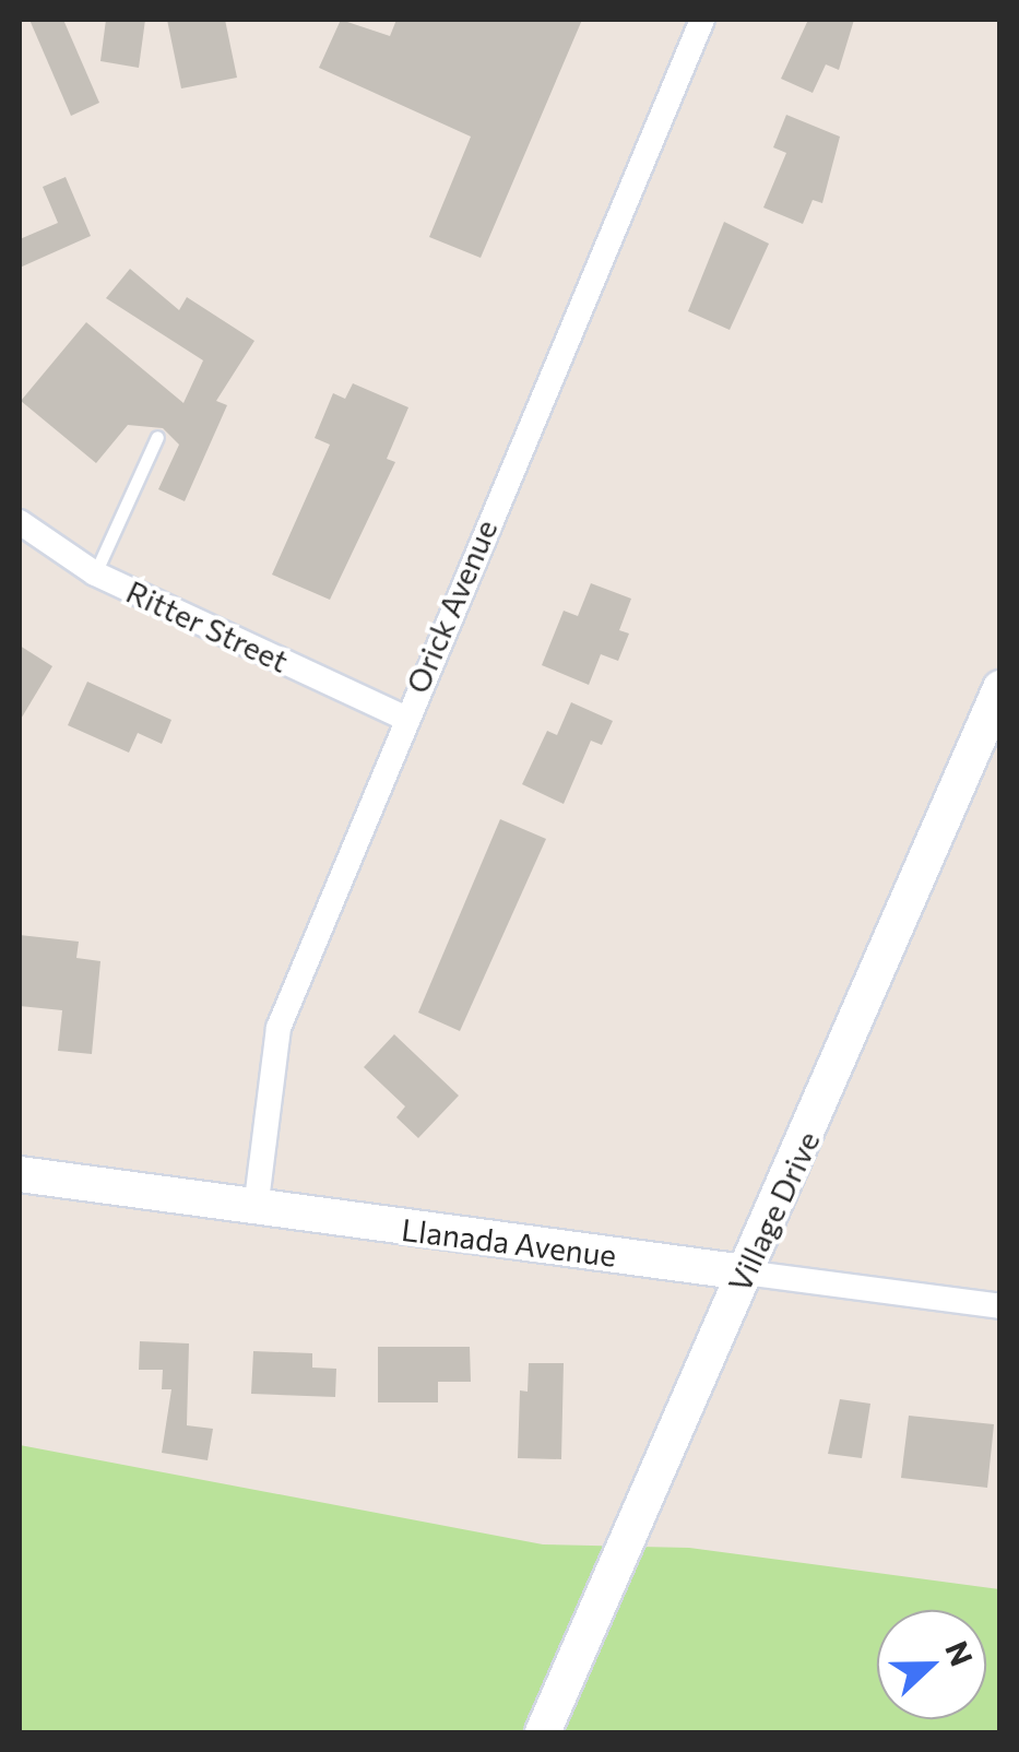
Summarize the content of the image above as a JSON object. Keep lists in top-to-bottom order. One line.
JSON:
{"streets":{"main road":["Village Drive","Llanada Avenue"],"street":["Orick Avenue","Ritter Street"]},"crossings":[["Orick Avenue","Ritter Street"],["Orick Avenue","Llanada Avenue"],["Village Drive","Llanada Avenue"]],"north":"right"}
